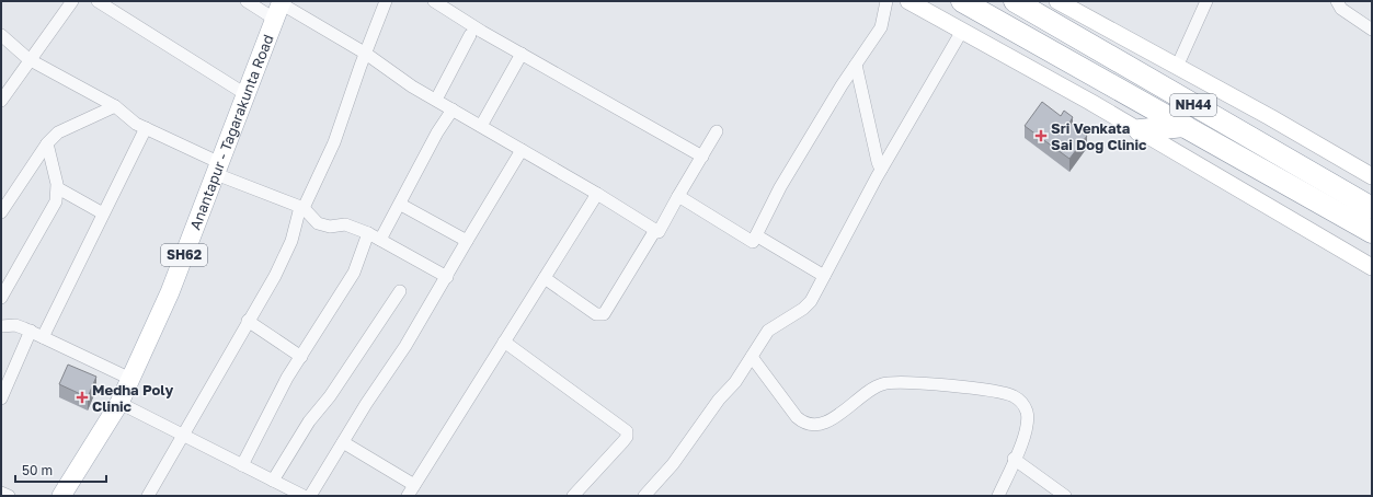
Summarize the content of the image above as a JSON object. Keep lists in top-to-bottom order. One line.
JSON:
{"streets":{"highway":["NH44"],"main road":["Anantapur - Tagarakunta Road","SH62"]},"places":{"health":["Sri Venkata Sai Dog Clinic","Medha Poly Clinic"]},"scale_bar":"50 m"}
